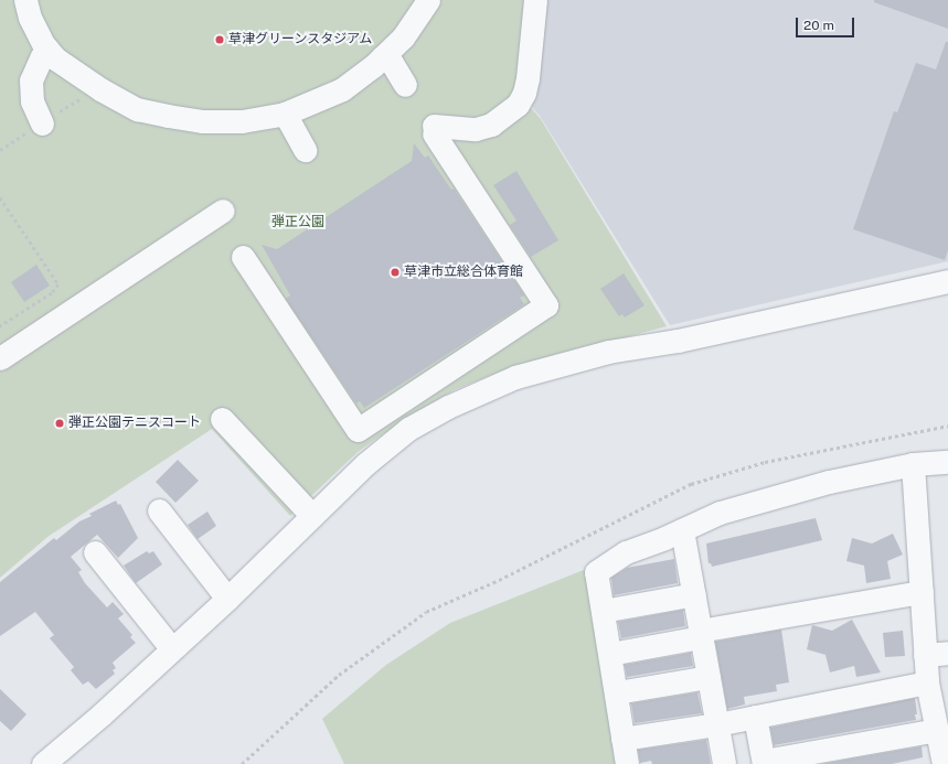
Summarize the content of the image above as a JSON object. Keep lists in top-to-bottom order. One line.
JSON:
{"parks":["弾正公園"],"places":["草津グリーンスタジアム","草津市立総合体育館","弾正公園テニスコート"],"scale_bar":"20 m"}
